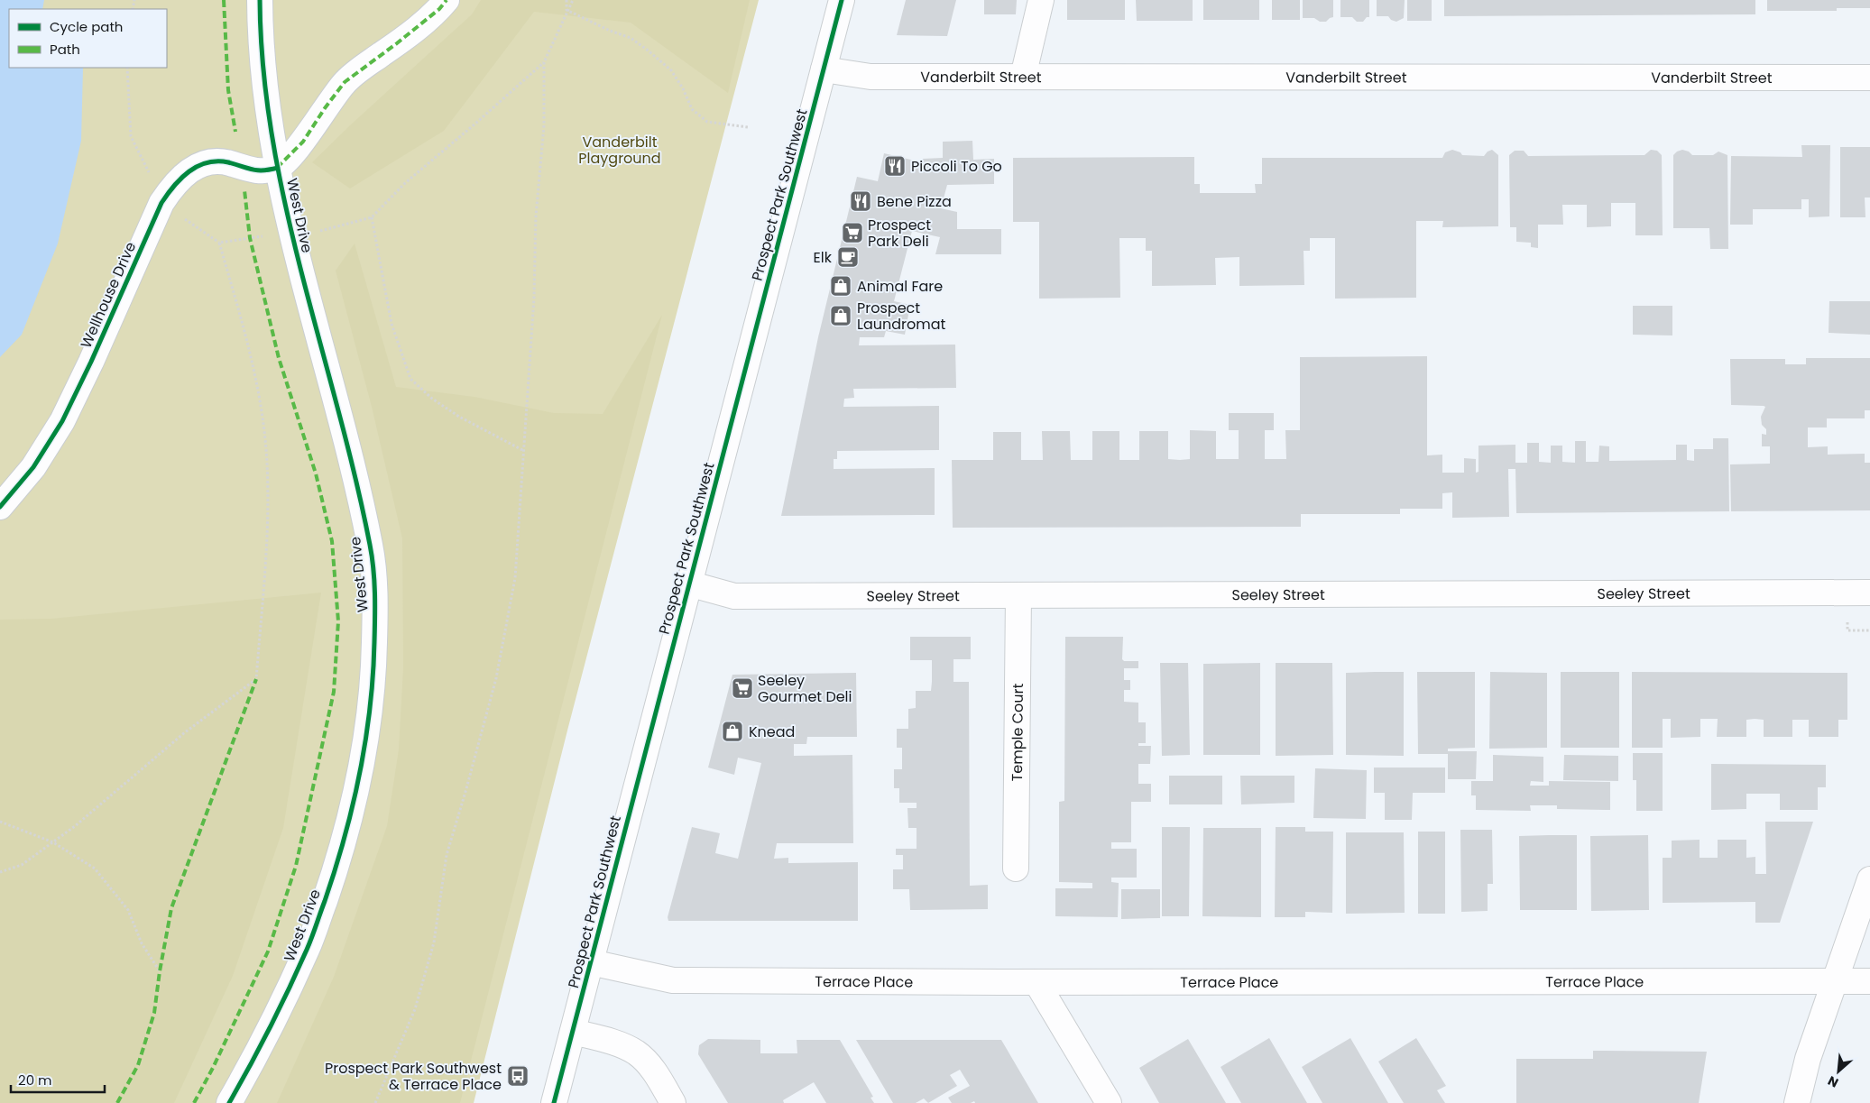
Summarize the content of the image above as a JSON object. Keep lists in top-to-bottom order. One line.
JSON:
{"streets":{"street":["Vanderbilt Street","Prospect Park Southwest","West Drive","Wellhouse Drive","Seeley Street","Temple Court","Terrace Place"]},"crossings":[["Vanderbilt Street","Prospect Park Southwest"],["Prospect Park Southwest","Seeley Street"],["Prospect Park Southwest","Terrace Place"],["West Drive","Wellhouse Drive"],["Seeley Street","Temple Court"]],"parks":["Vanderbilt Playground"],"places":{"restaurant":["Piccoli To Go","Bene Pizza"],"supermarket":["Prospect Park Deli","Seeley Gourmet Deli"],"cafe":["Elk"],"shop":["Animal Fare","Prospect Laundromat","Knead"],"bus stop":["Prospect Park Southwest & Terrace Place"]},"legend":["Cycle path","Path"],"scale_bar":"20 m","north":"bottom left"}
